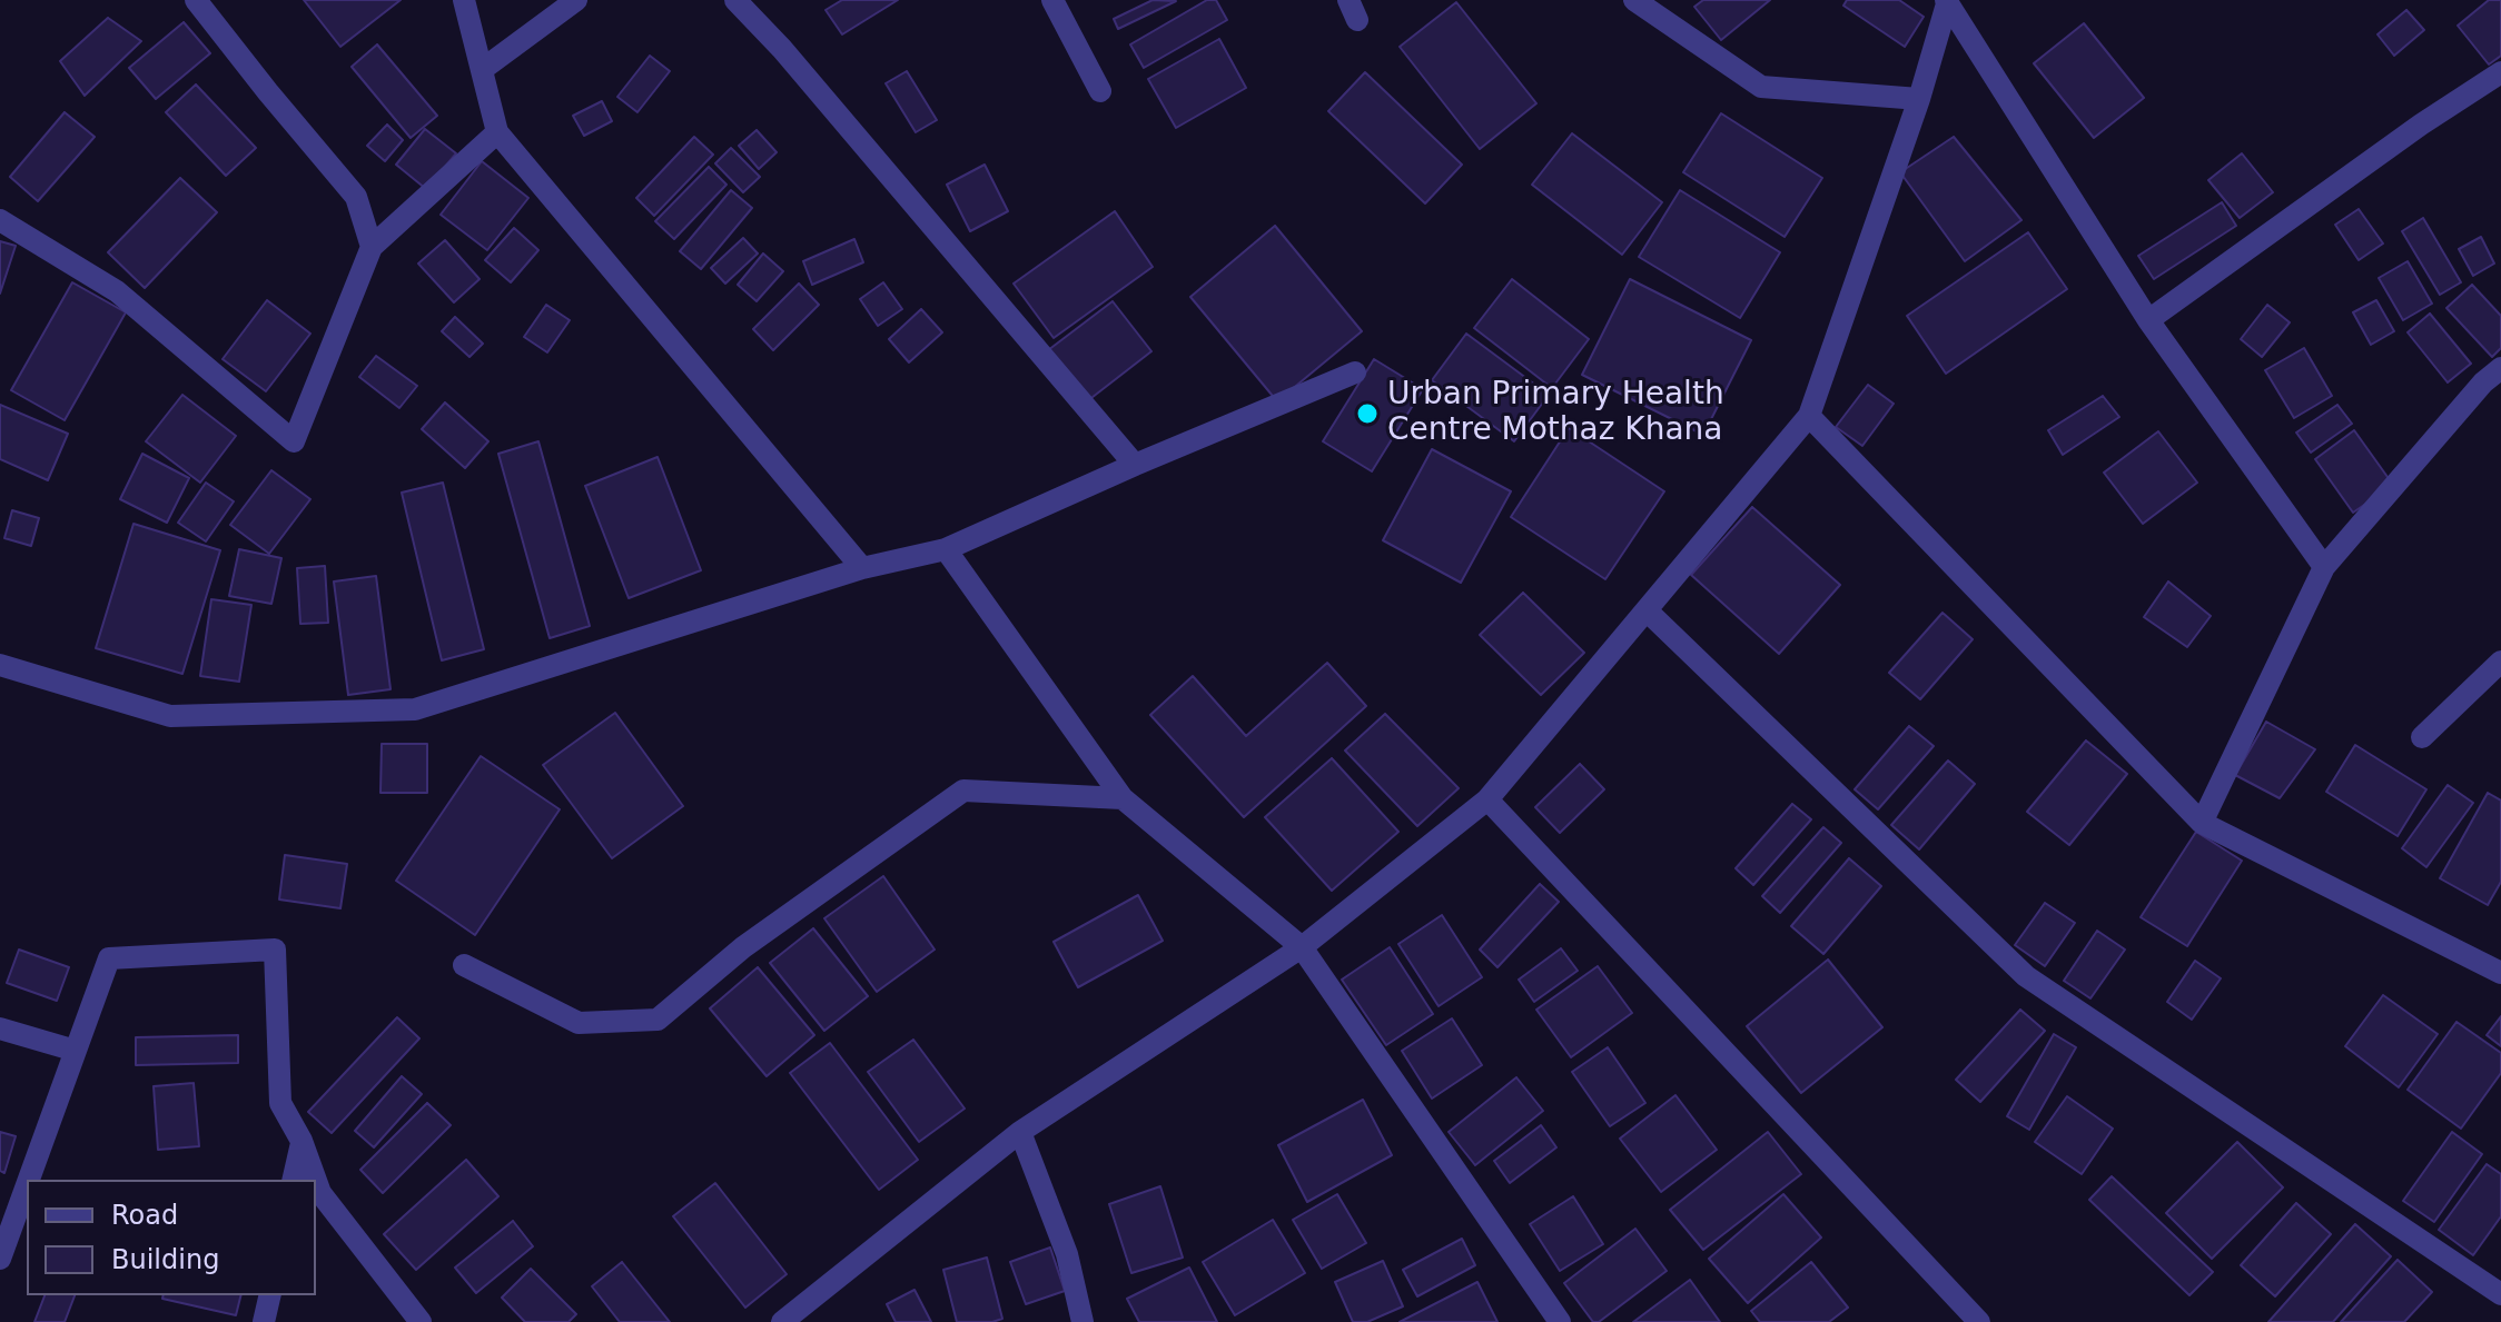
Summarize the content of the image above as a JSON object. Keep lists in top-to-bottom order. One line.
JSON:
{"places":["Urban Primary Health Centre Mothaz Khana"],"legend":["Road","Building"]}
